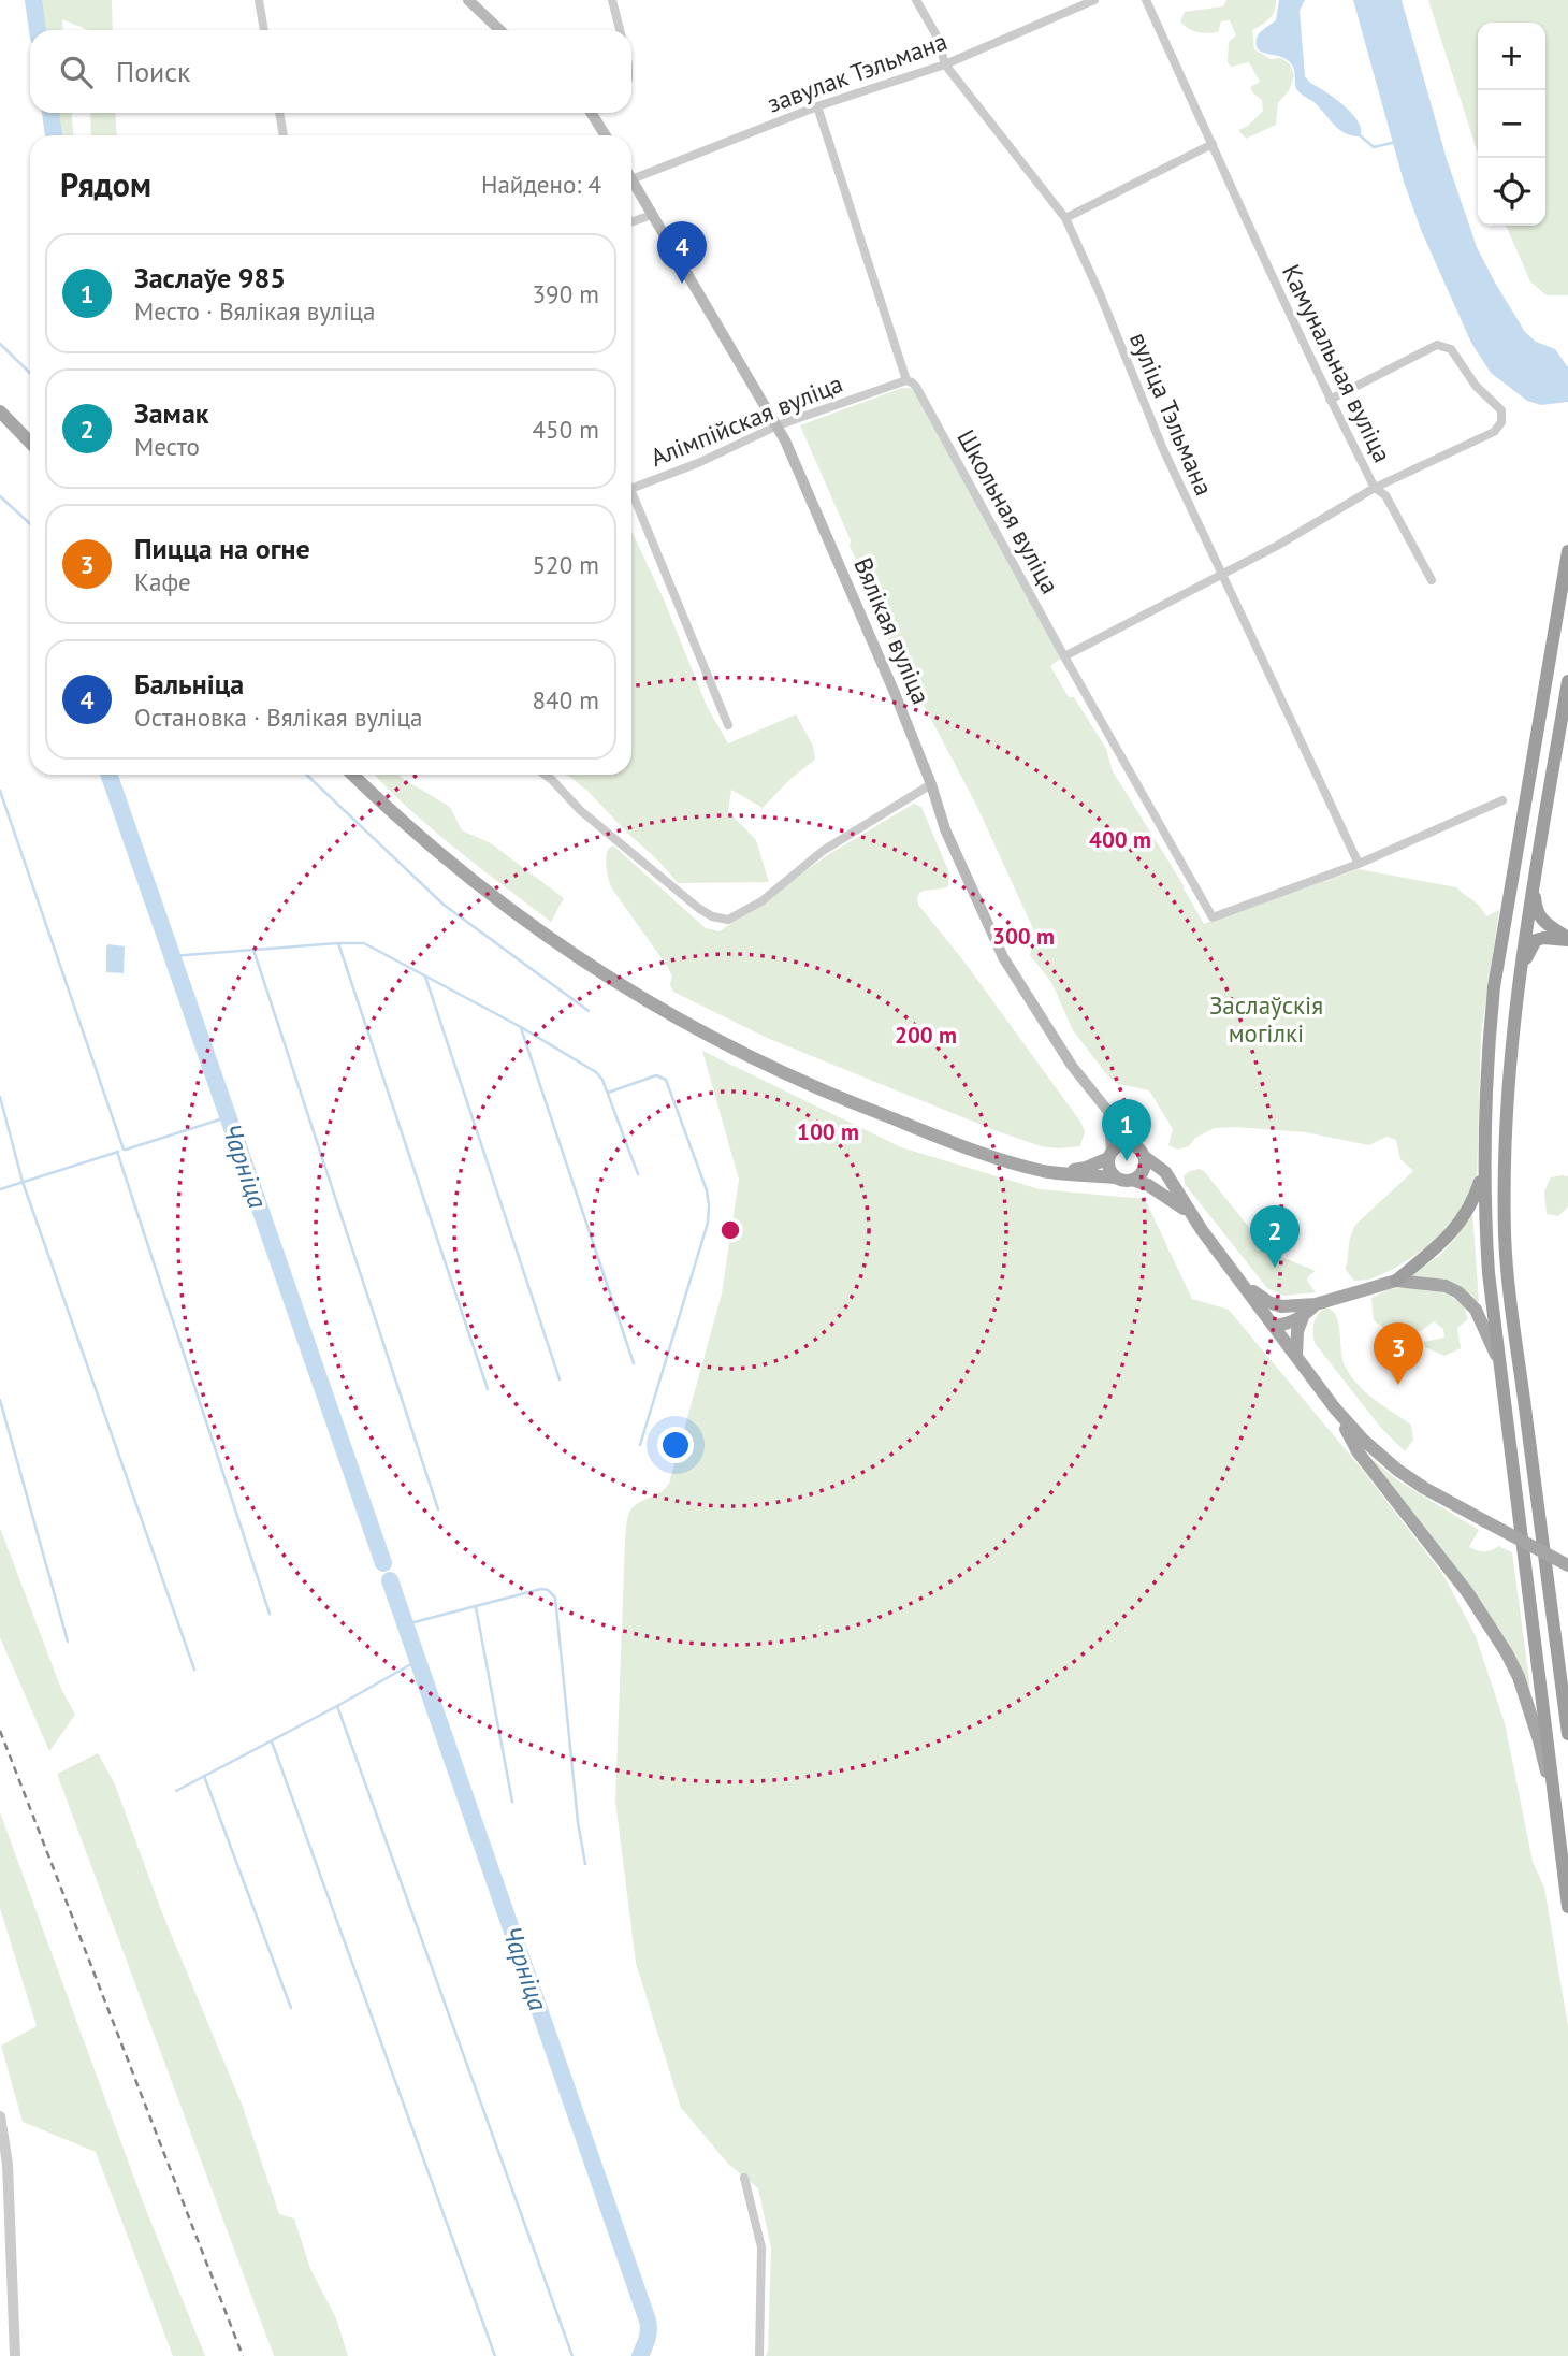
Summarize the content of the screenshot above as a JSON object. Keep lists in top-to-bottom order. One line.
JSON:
{"streets":{"main road":["Вялікая вуліца"],"street":["завулак Тэльмана","Камунальная вуліца","вуліца Тэльмана","Алімпійская вуліца","Школьная вуліца"]},"crossings":[["завулак Тэльмана","вуліца Тэльмана"],["завулак Тэльмана","Школьная вуліца"],["завулак Тэльмана","Вялікая вуліца"],["вуліца Тэльмана","Школьная вуліца"],["Алімпійская вуліца","Школьная вуліца"],["Алімпійская вуліца","Вялікая вуліца"]],"water":["Чарніца"],"parks":["Заслаўскія могілкі"],"page":{"map_buttons":["+","−"],"search":"Поиск","heading":["Рядом","Найдено: 4"],"pins":["4","1","2","3"],"list":[{"mark":"1","name":"Заслаўе 985","note":"Место · Вялікая вуліца","value":"390 m"},{"mark":"2","name":"Замак","note":"Место","value":"450 m"},{"mark":"3","name":"Пицца на огне","note":"Кафе","value":"520 m"},{"mark":"4","name":"Бальніца","note":"Остановка · Вялікая вуліца","value":"840 m"}]},"rings":["400 m","300 m","200 m","100 m"]}
